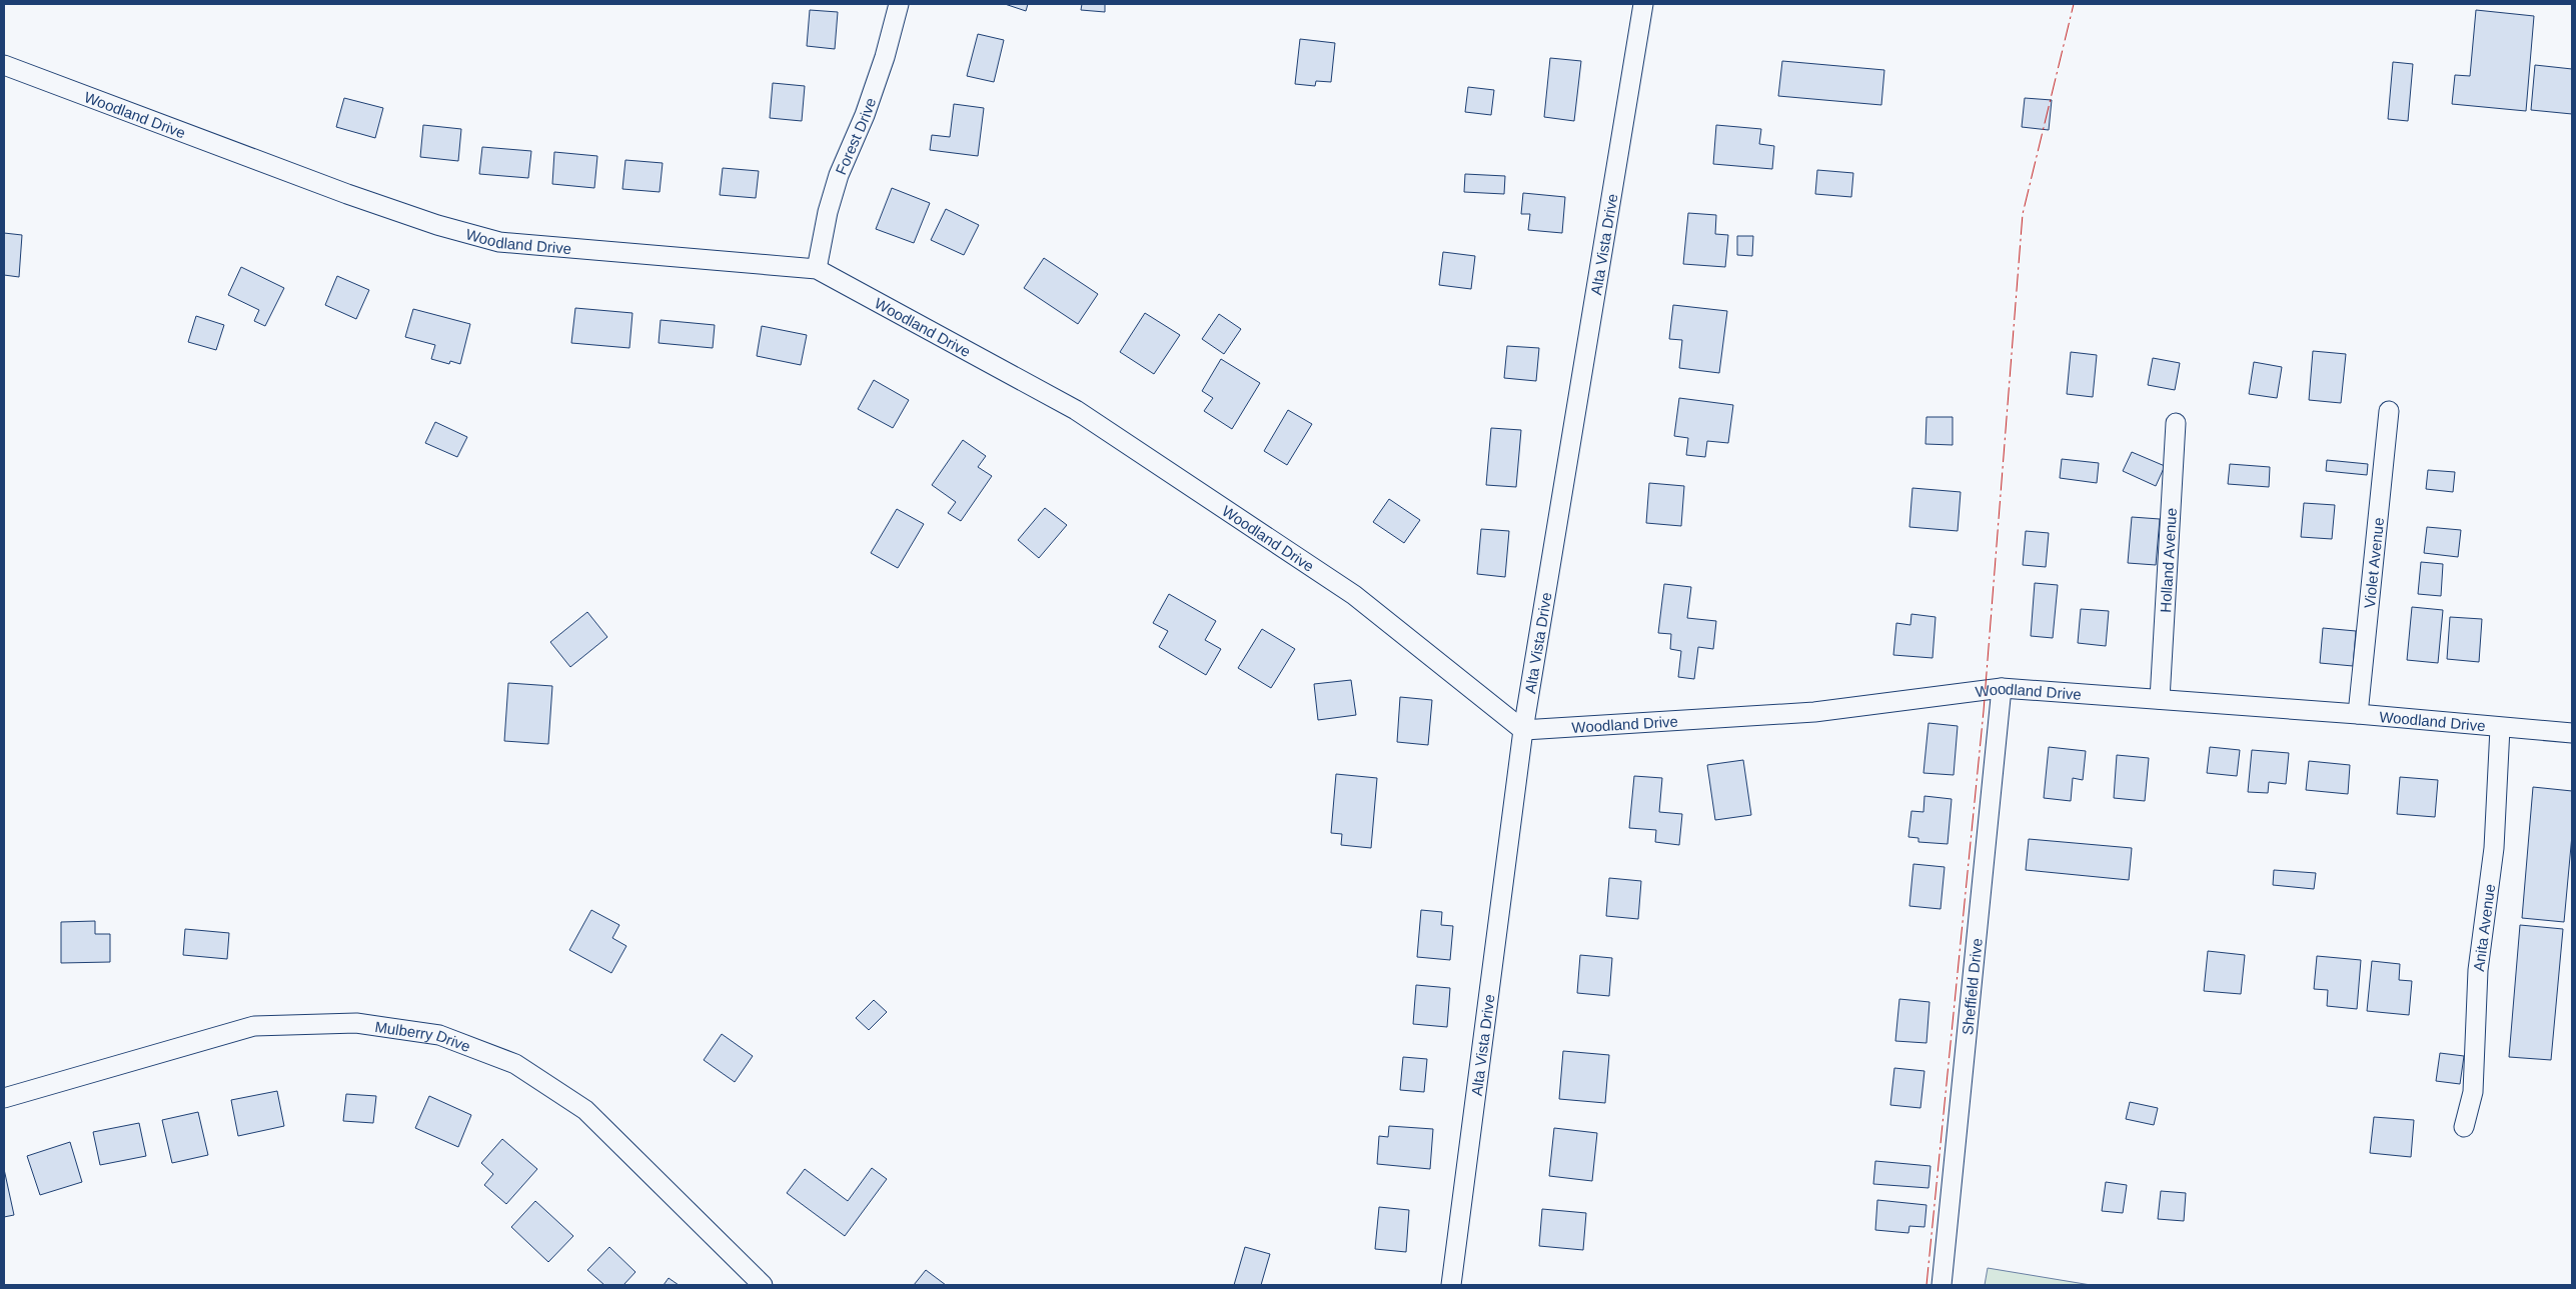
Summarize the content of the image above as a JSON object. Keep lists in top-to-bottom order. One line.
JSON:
{"streets":{"street":["Woodland Drive","Forest Drive","Alta Vista Drive","Holland Avenue","Violet Avenue","Anita Avenue","Sheffield Drive","Mulberry Drive"]},"crossings":[["Woodland Drive","Forest Drive"],["Woodland Drive","Alta Vista Drive"],["Woodland Drive","Holland Avenue"],["Woodland Drive","Violet Avenue"],["Woodland Drive","Anita Avenue"],["Woodland Drive","Sheffield Drive"]]}
